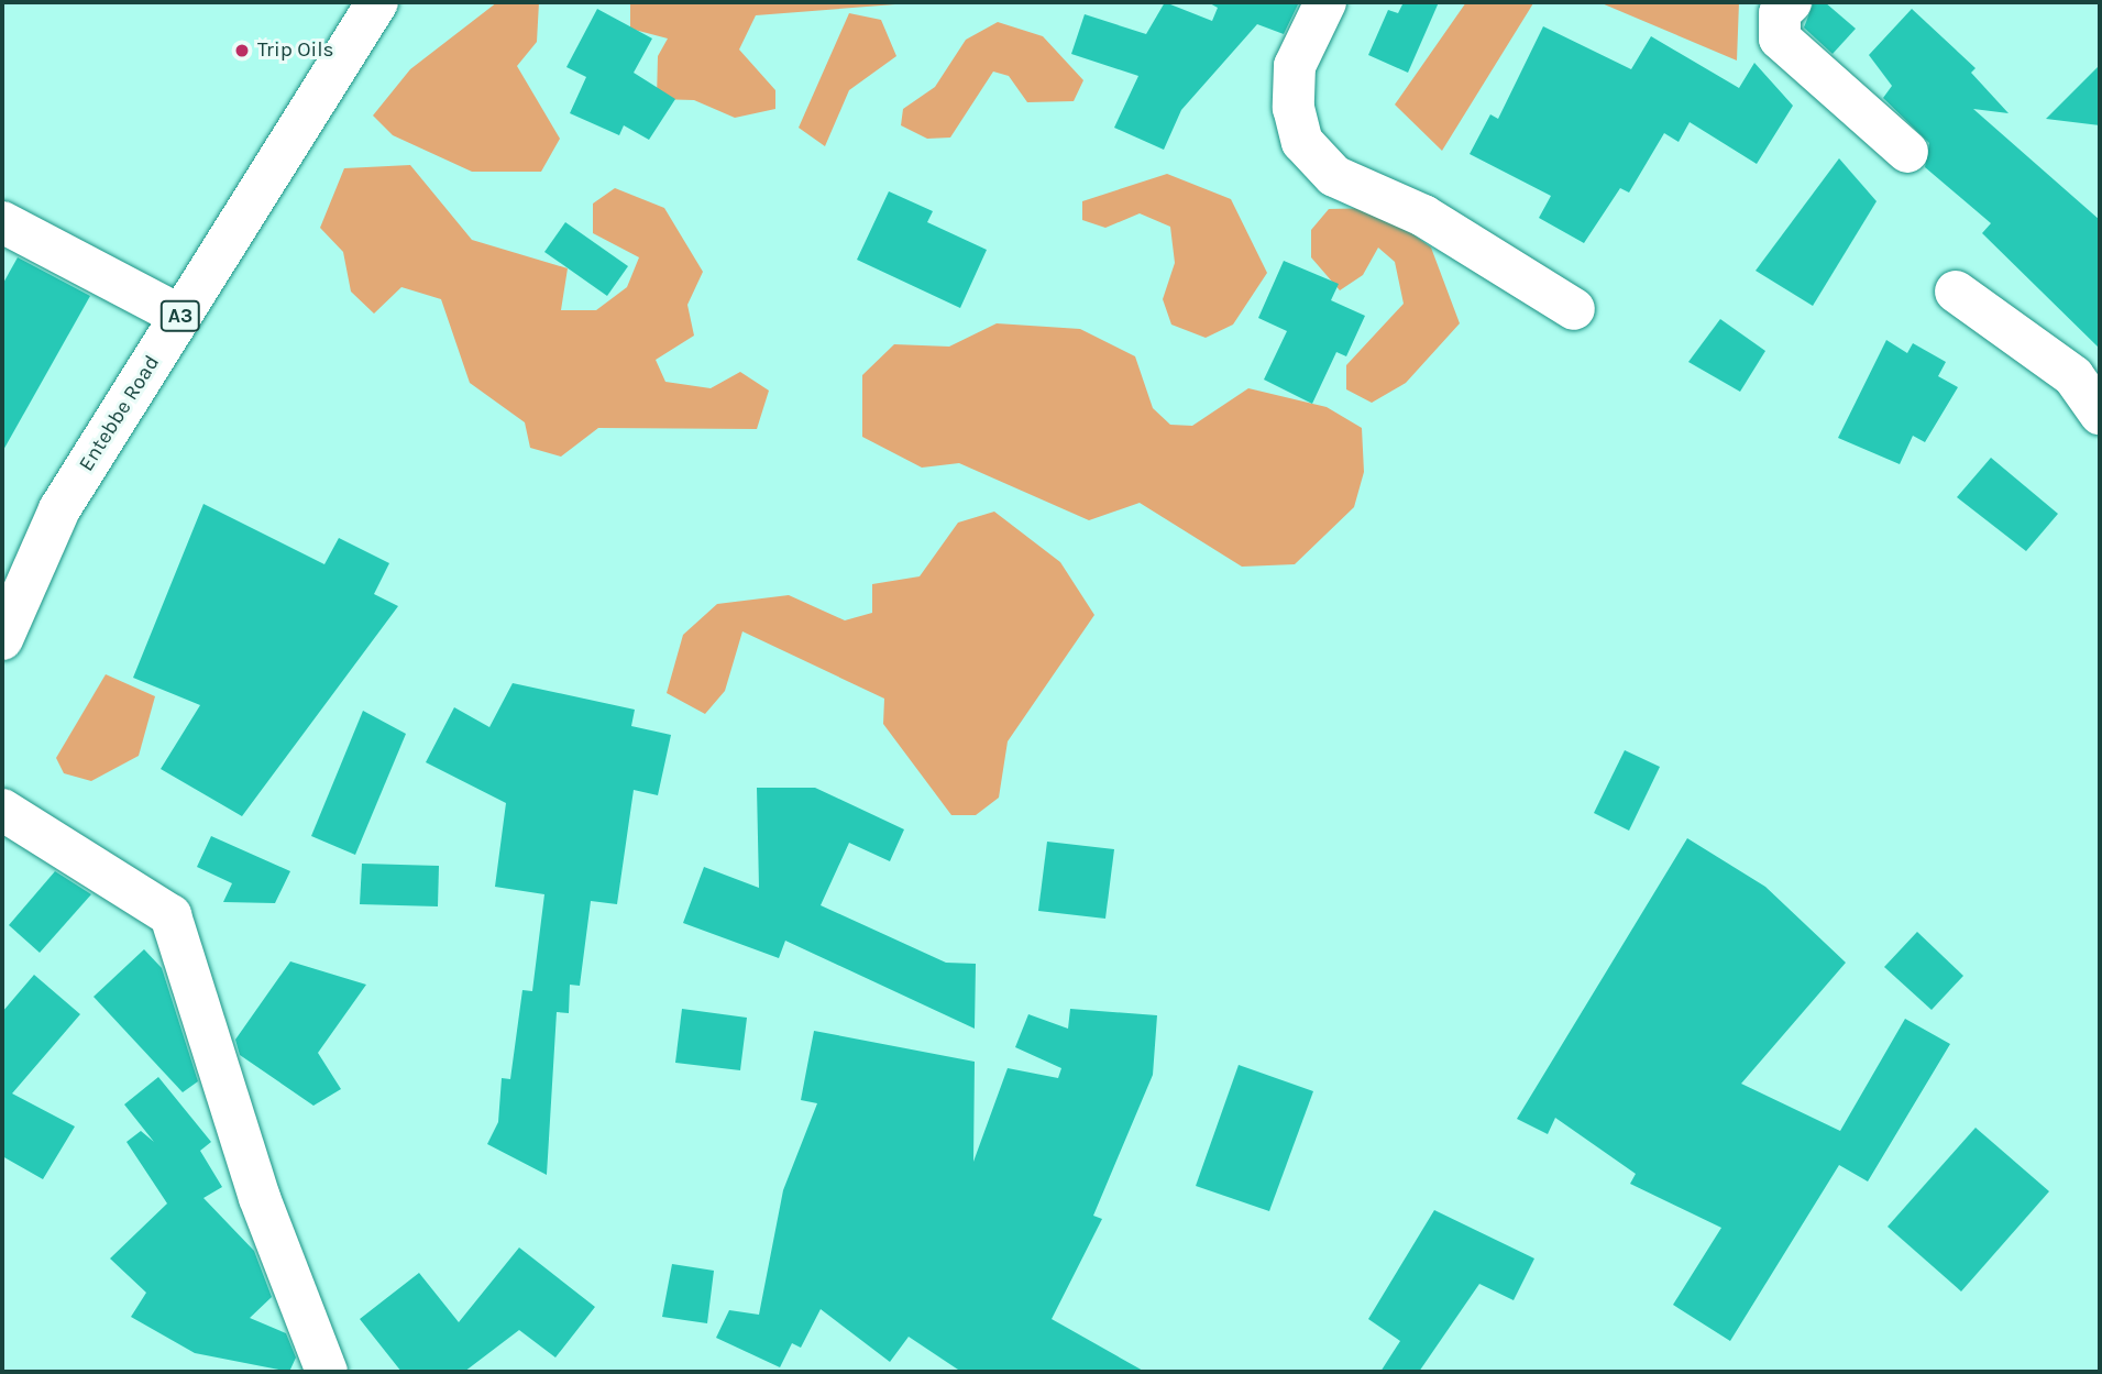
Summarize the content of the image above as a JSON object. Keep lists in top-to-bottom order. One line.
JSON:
{"streets":{"street":["A3","Entebbe Road"]},"places":["Trip Oils"]}
